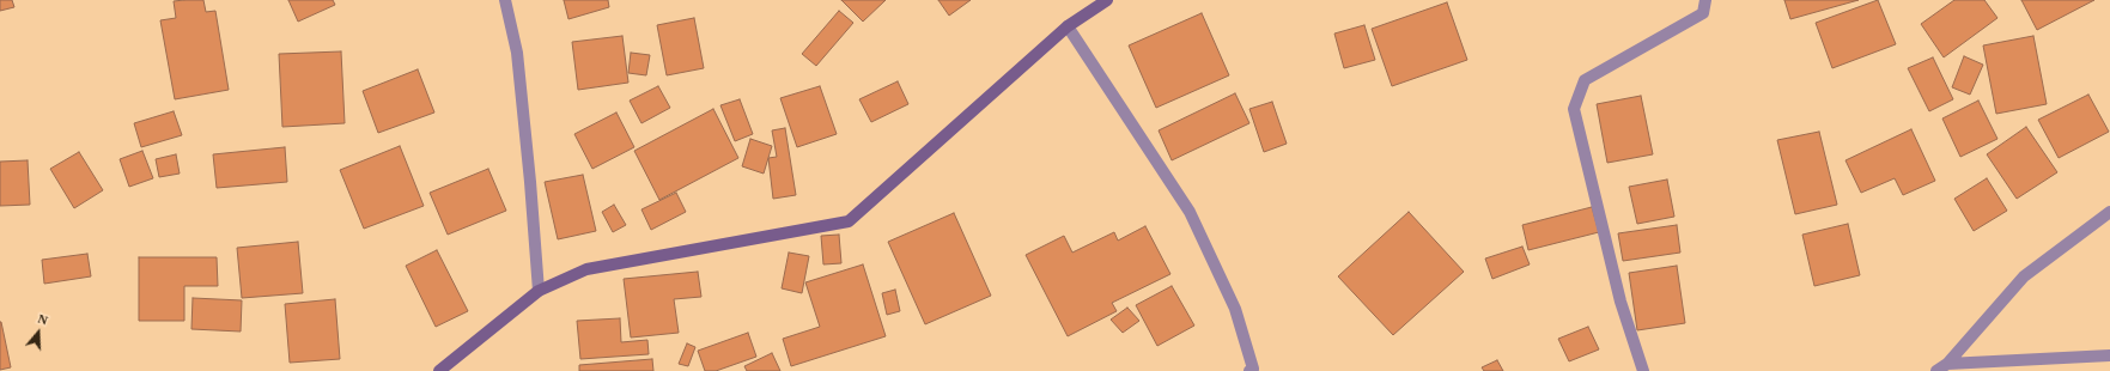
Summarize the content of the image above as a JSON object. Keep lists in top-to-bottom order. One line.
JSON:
{"north":"top"}
